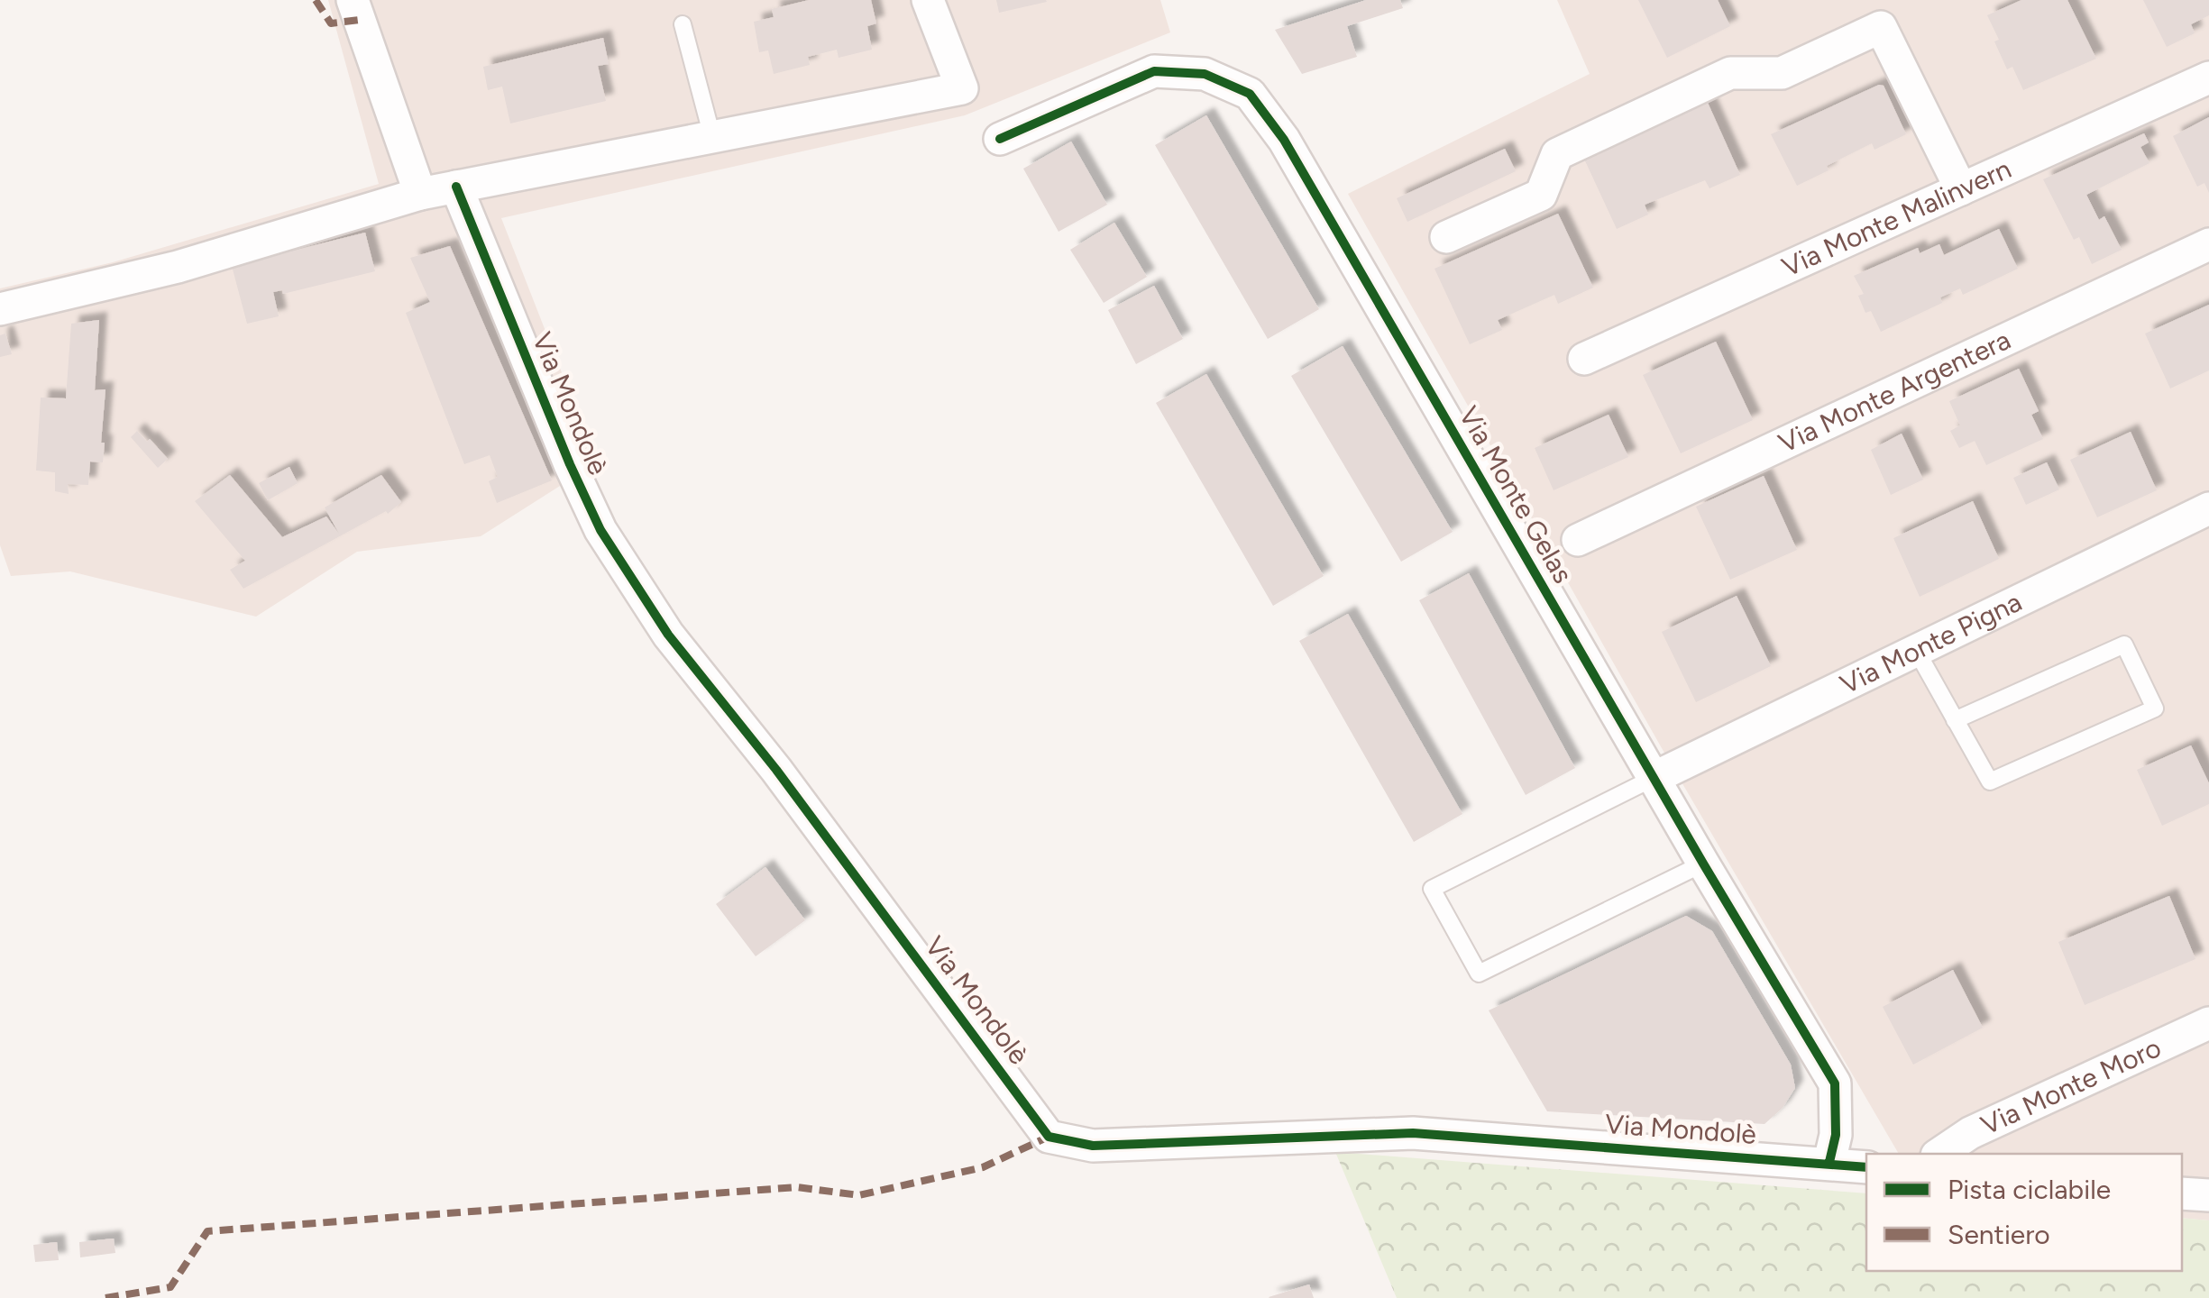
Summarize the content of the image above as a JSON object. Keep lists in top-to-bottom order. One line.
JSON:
{"streets":{"street":["Via Monte Malinvern","Via Monte Argentera","Via Mondolè","Via Monte Gelas","Via Monte Pigna","Via Monte Moro"]},"crossings":[["Via Mondolè","Via Monte Gelas"],["Via Monte Gelas","Via Monte Pigna"]],"legend":["Pista ciclabile","Sentiero"]}
